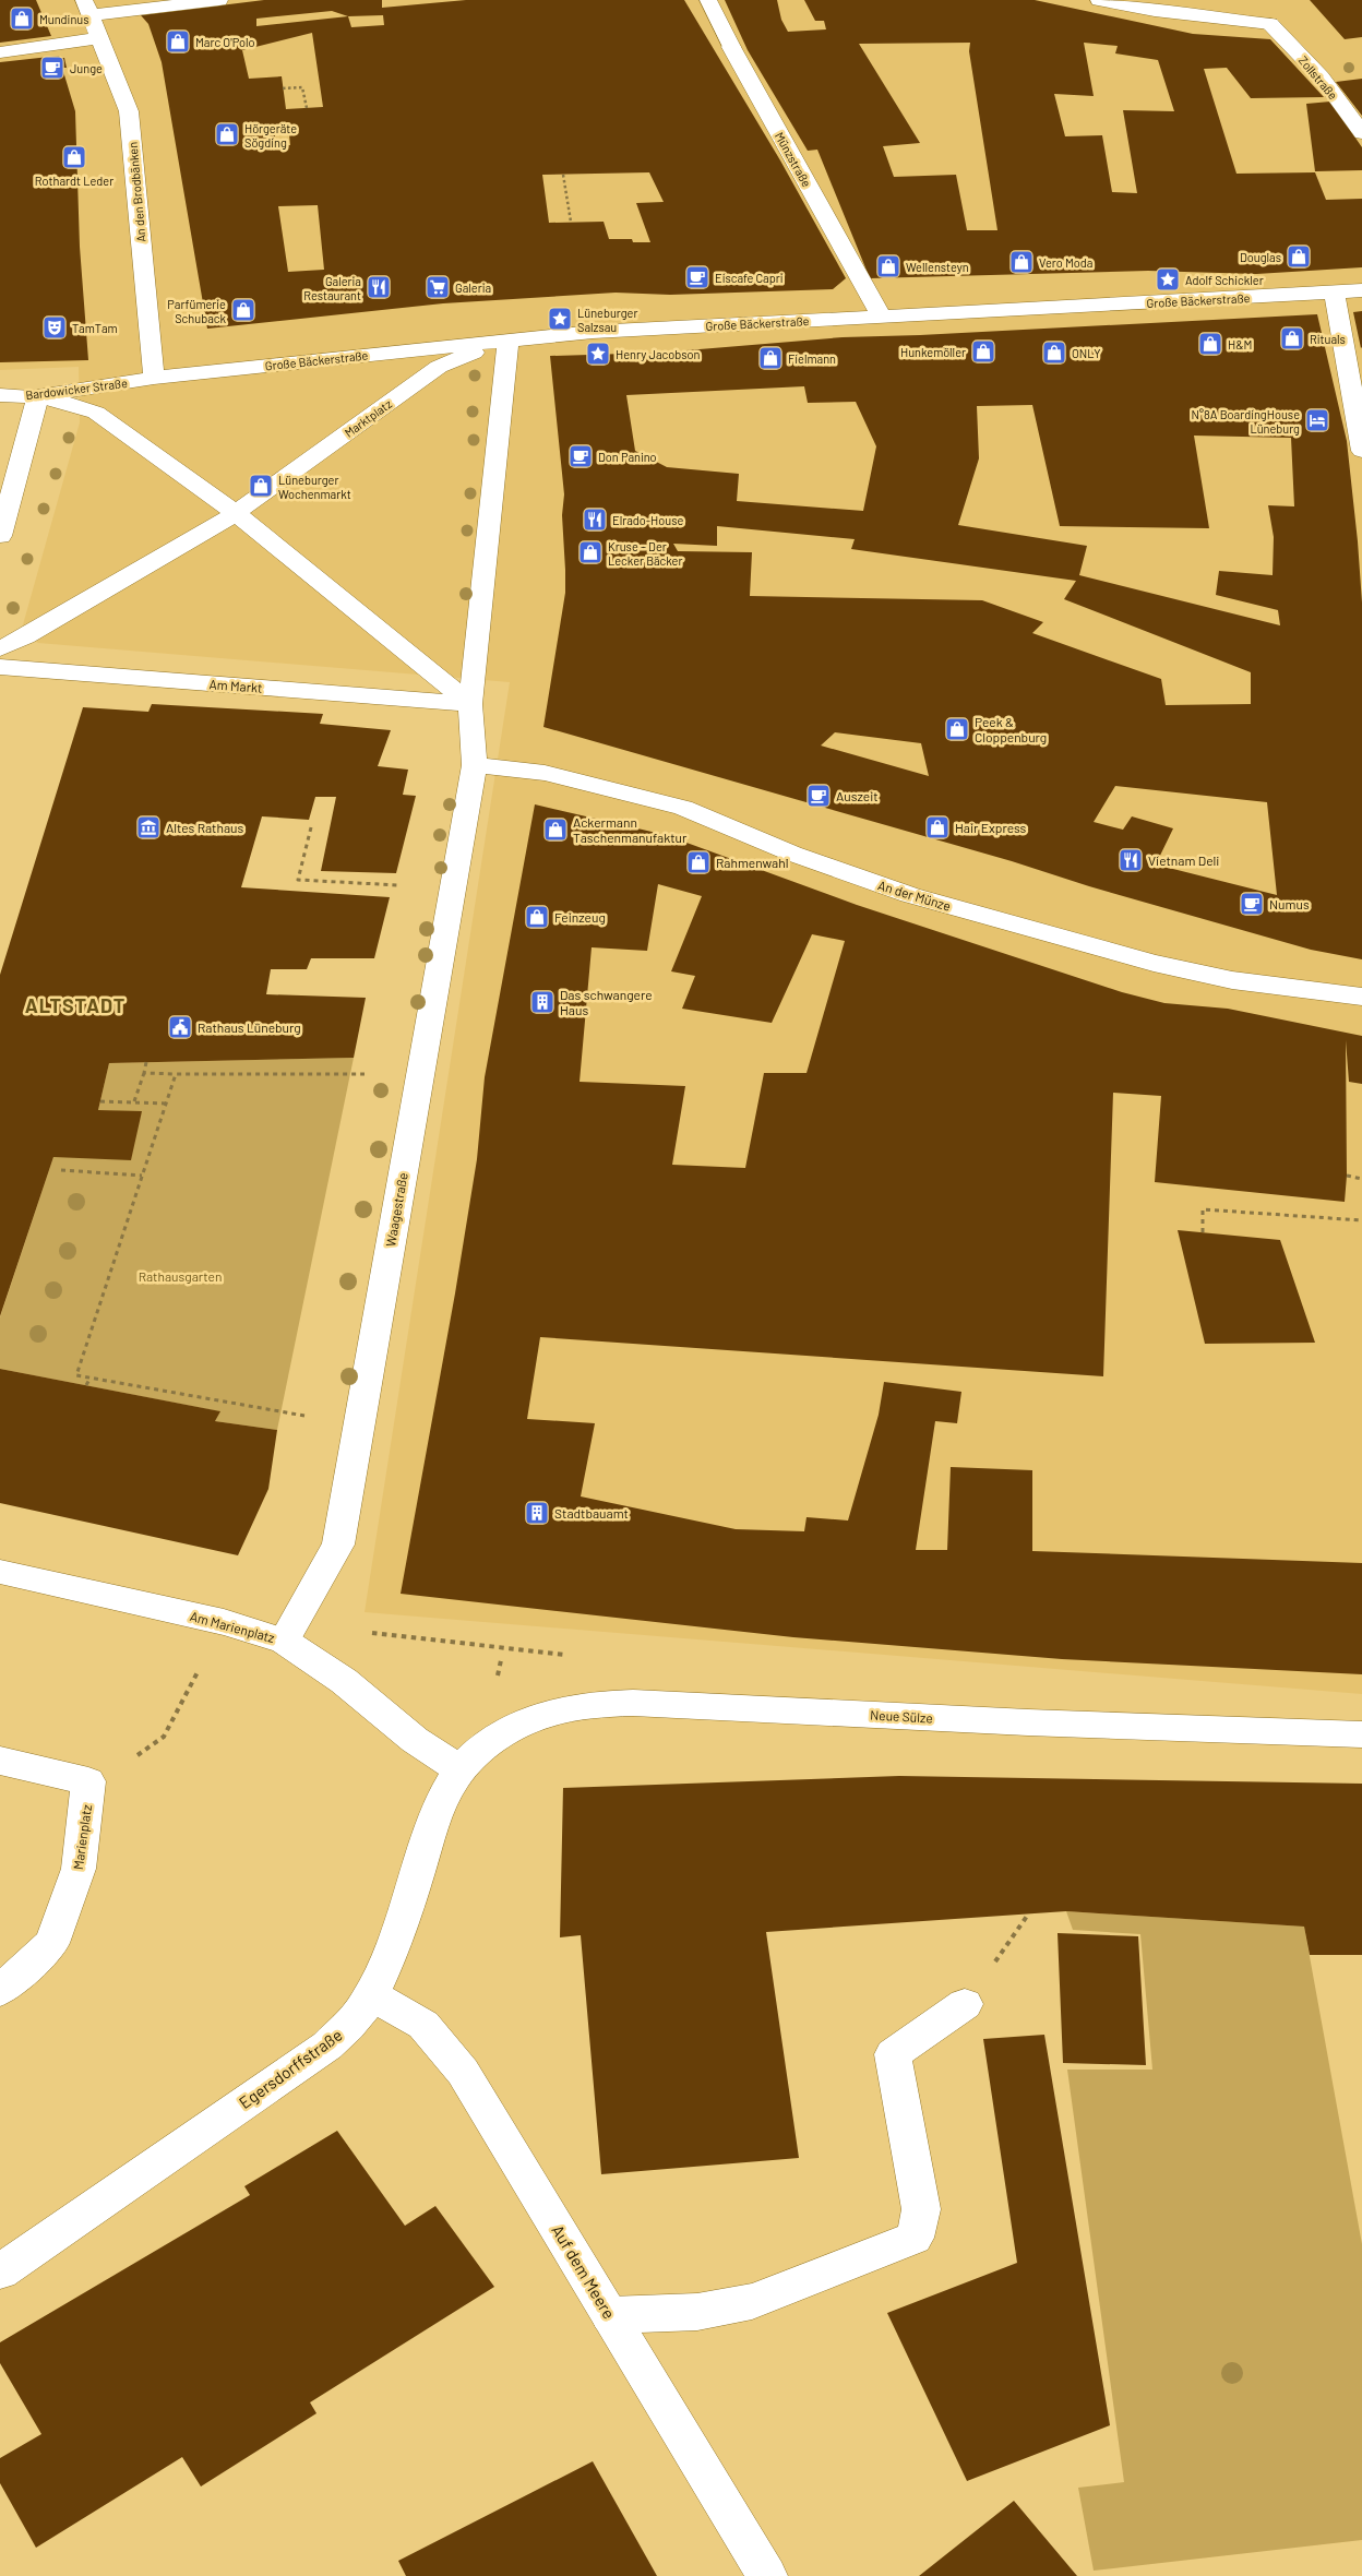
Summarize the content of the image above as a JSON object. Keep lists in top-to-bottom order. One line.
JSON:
{"streets":{"street":["Zollstraße","Münzstraße","An den Brodbänken","Große Bäckerstraße","Bardowicker Straße","Marktplatz","Am Markt","An der Münze","Waagestraße","Am Marienplatz","Neue Sülze","Marienplatz","Egersdorffstraße","Auf dem Meere"]},"crossings":[["Münzstraße","Große Bäckerstraße"],["An den Brodbänken","Große Bäckerstraße"],["An den Brodbänken","Bardowicker Straße"],["Große Bäckerstraße","Bardowicker Straße"],["Große Bäckerstraße","Marktplatz"],["An der Münze","Waagestraße"],["Waagestraße","Am Marienplatz"],["Am Marienplatz","Neue Sülze"],["Am Marienplatz","Egersdorffstraße"],["Neue Sülze","Egersdorffstraße"],["Egersdorffstraße","Auf dem Meere"]],"districts":["ALTSTADT"],"parks":["Rathausgarten"],"places":{"shop":["Mundinus","Marc O'Polo","Hörgeräte Sögding","Rothardt Leder","Douglas","Vero Moda","Wellensteyn","Parfümerie Schuback","Rituals","H&M","Hunkemöller","ONLY","Fielmann","Lüneburger Wochenmarkt","Kruse – Der Lecker Bäcker","Peek & Cloppenburg","Hair Express","Ackermann Taschenmanufaktur","Rahmenwahl","Feinzeug"],"cafe":["Junge","Eiscafe Capri","Don Panino","Auszeit","Numus"],"place":["Adolf Schickler","Lüneburger Salzsau","Henry Jacobson"],"restaurant":["Galeria Restaurant","Elrado-House","Vietnam Deli"],"supermarket":["Galeria"],"theatre":["TamTam"],"hotel":["N°8A BoardingHouse Lüneburg"],"museum":["Altes Rathaus"],"building":["Das schwangere Haus","Stadtbauamt"],"public building":["Rathaus Lüneburg"]}}
